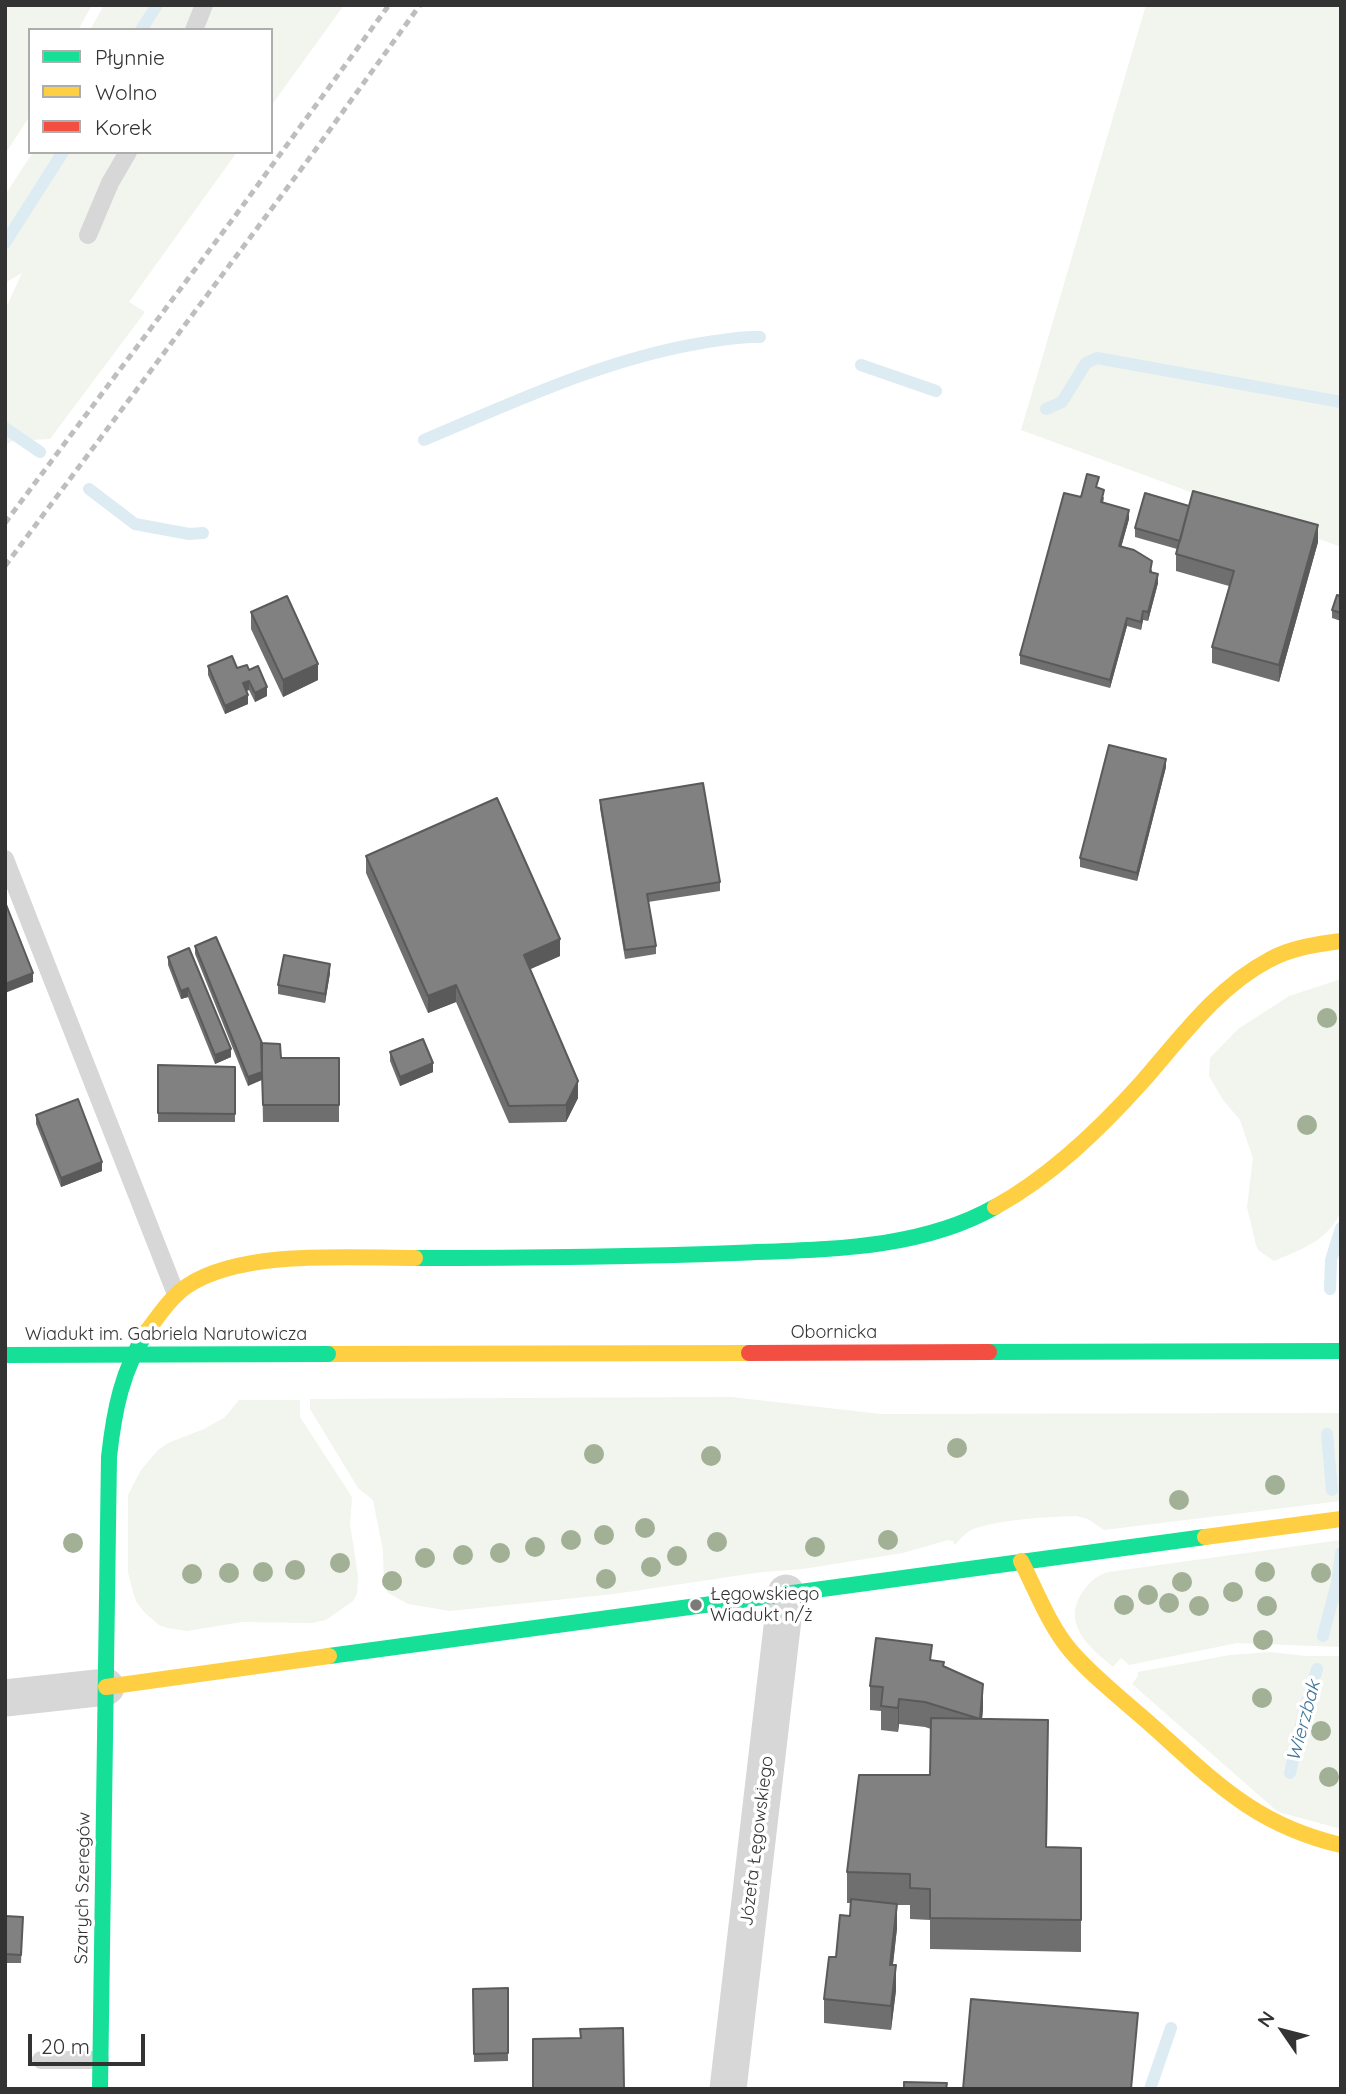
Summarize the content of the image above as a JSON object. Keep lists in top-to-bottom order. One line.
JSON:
{"streets":{"street":["Obornicka","Wiadukt im. Gabriela Narutowicza","Józefa Łęgowskiego","Szarych Szeregów"]},"crossings":[["Obornicka","Wiadukt im. Gabriela Narutowicza"]],"water":["Wierzbak"],"places":["Łęgowskiego Wiadukt n/ż"],"legend":["Płynnie","Wolno","Korek"],"scale_bar":"20 m","north":"top left"}
